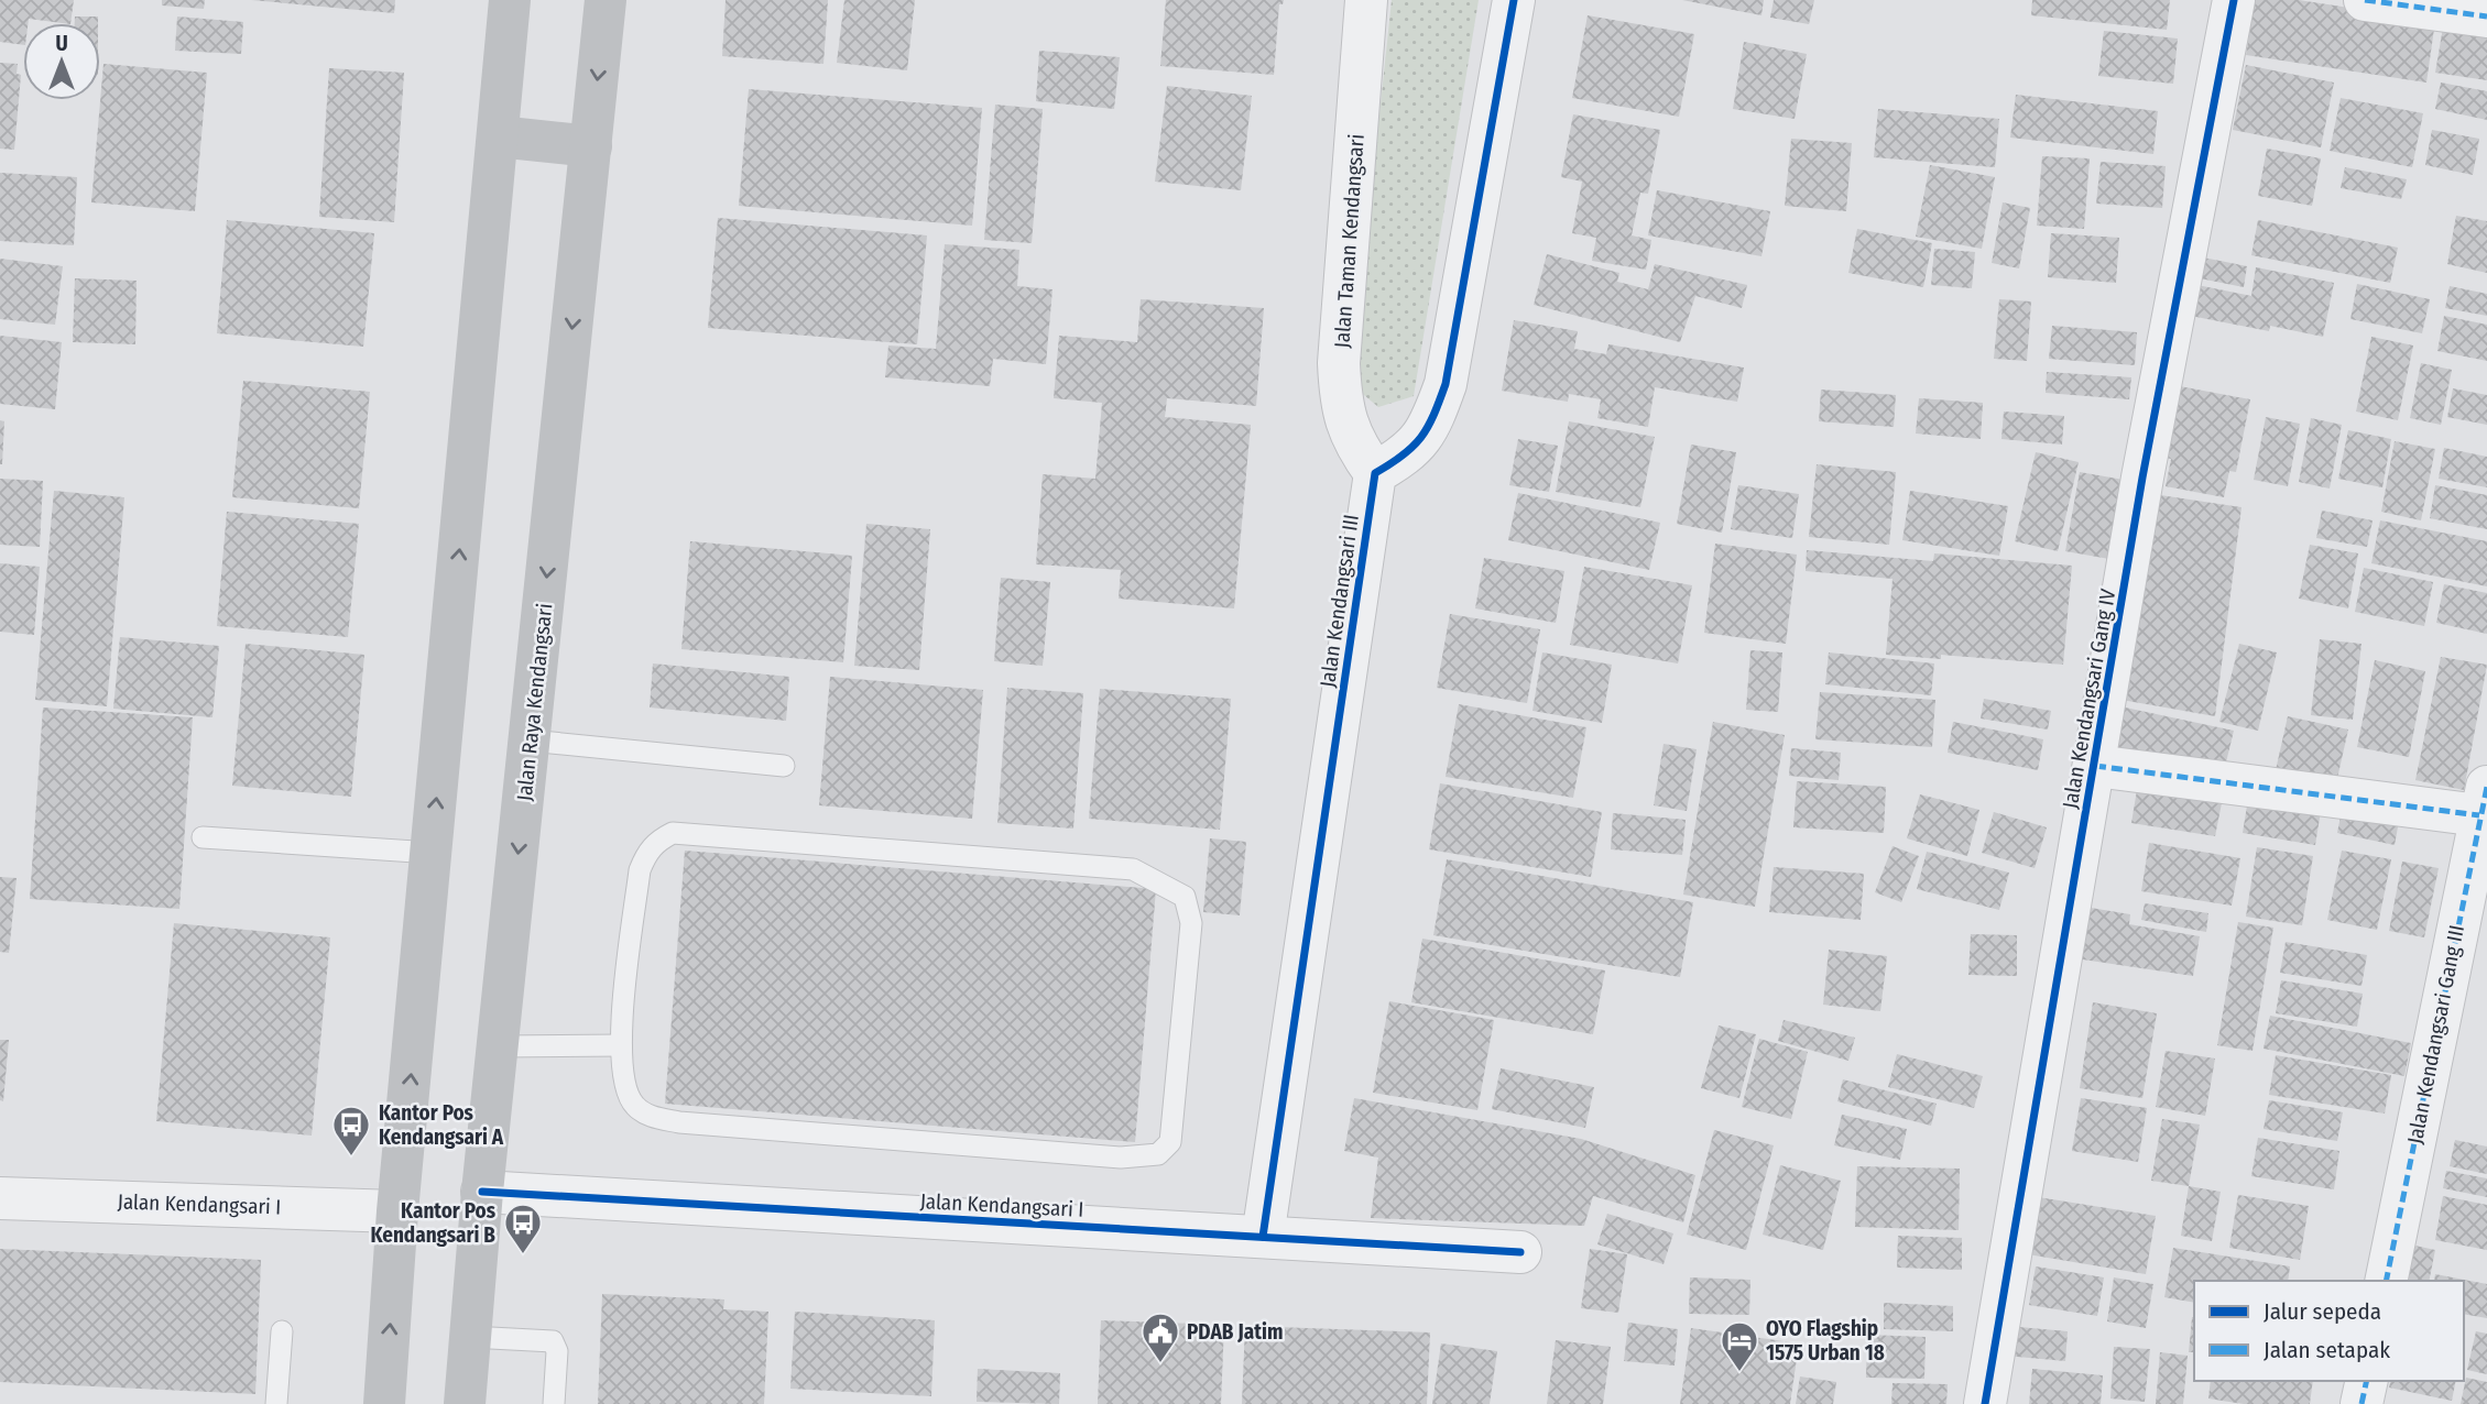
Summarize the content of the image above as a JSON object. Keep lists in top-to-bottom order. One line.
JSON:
{"streets":{"main road":["Jalan Raya Kendangsari"],"street":["Jalan Taman Kendangsari","Jalan Kendangsari III","Jalan Kendangsari Gang IV","Jalan Kendangsari Gang III","Jalan Kendangsari I"]},"crossings":[["Jalan Taman Kendangsari","Jalan Kendangsari III"],["Jalan Kendangsari III","Jalan Kendangsari I"],["Jalan Raya Kendangsari","Jalan Kendangsari I"]],"places":{"bus stop":["Kantor Pos Kendangsari A","Kantor Pos Kendangsari B"],"public building":["PDAB Jatim"],"hotel":["OYO Flagship 1575 Urban 18"]},"legend":["Jalur sepeda","Jalan setapak"],"north":"top"}
